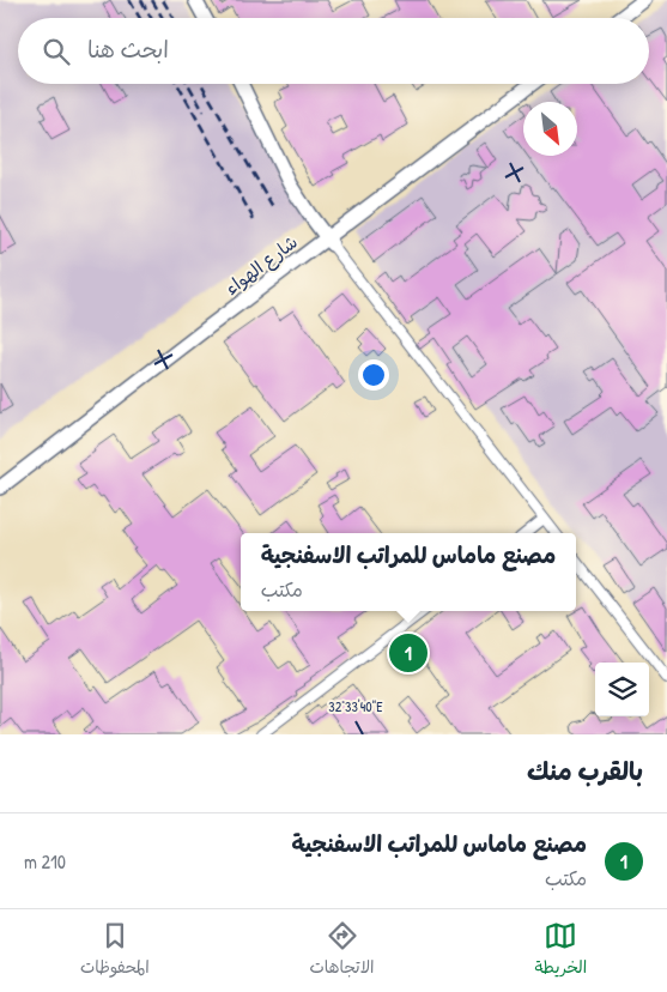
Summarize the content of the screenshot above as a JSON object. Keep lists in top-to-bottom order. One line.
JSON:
{"streets":{"street":["شارع الهواء"]},"north":"bottom right","page":{"search":"ابحث هنا","popup":["مصنع ماماس للمراتب الاسفنجية","مكتب"],"pins":"1","heading":"بالقرب منك","list":[{"mark":"1","name":"مصنع ماماس للمراتب الاسفنجية","note":"مكتب","value":"210 m"}],"nav":["الخريطة","الاتجاهات","المحفوظات"]},"coordinates":["32°33'40\"E"]}
